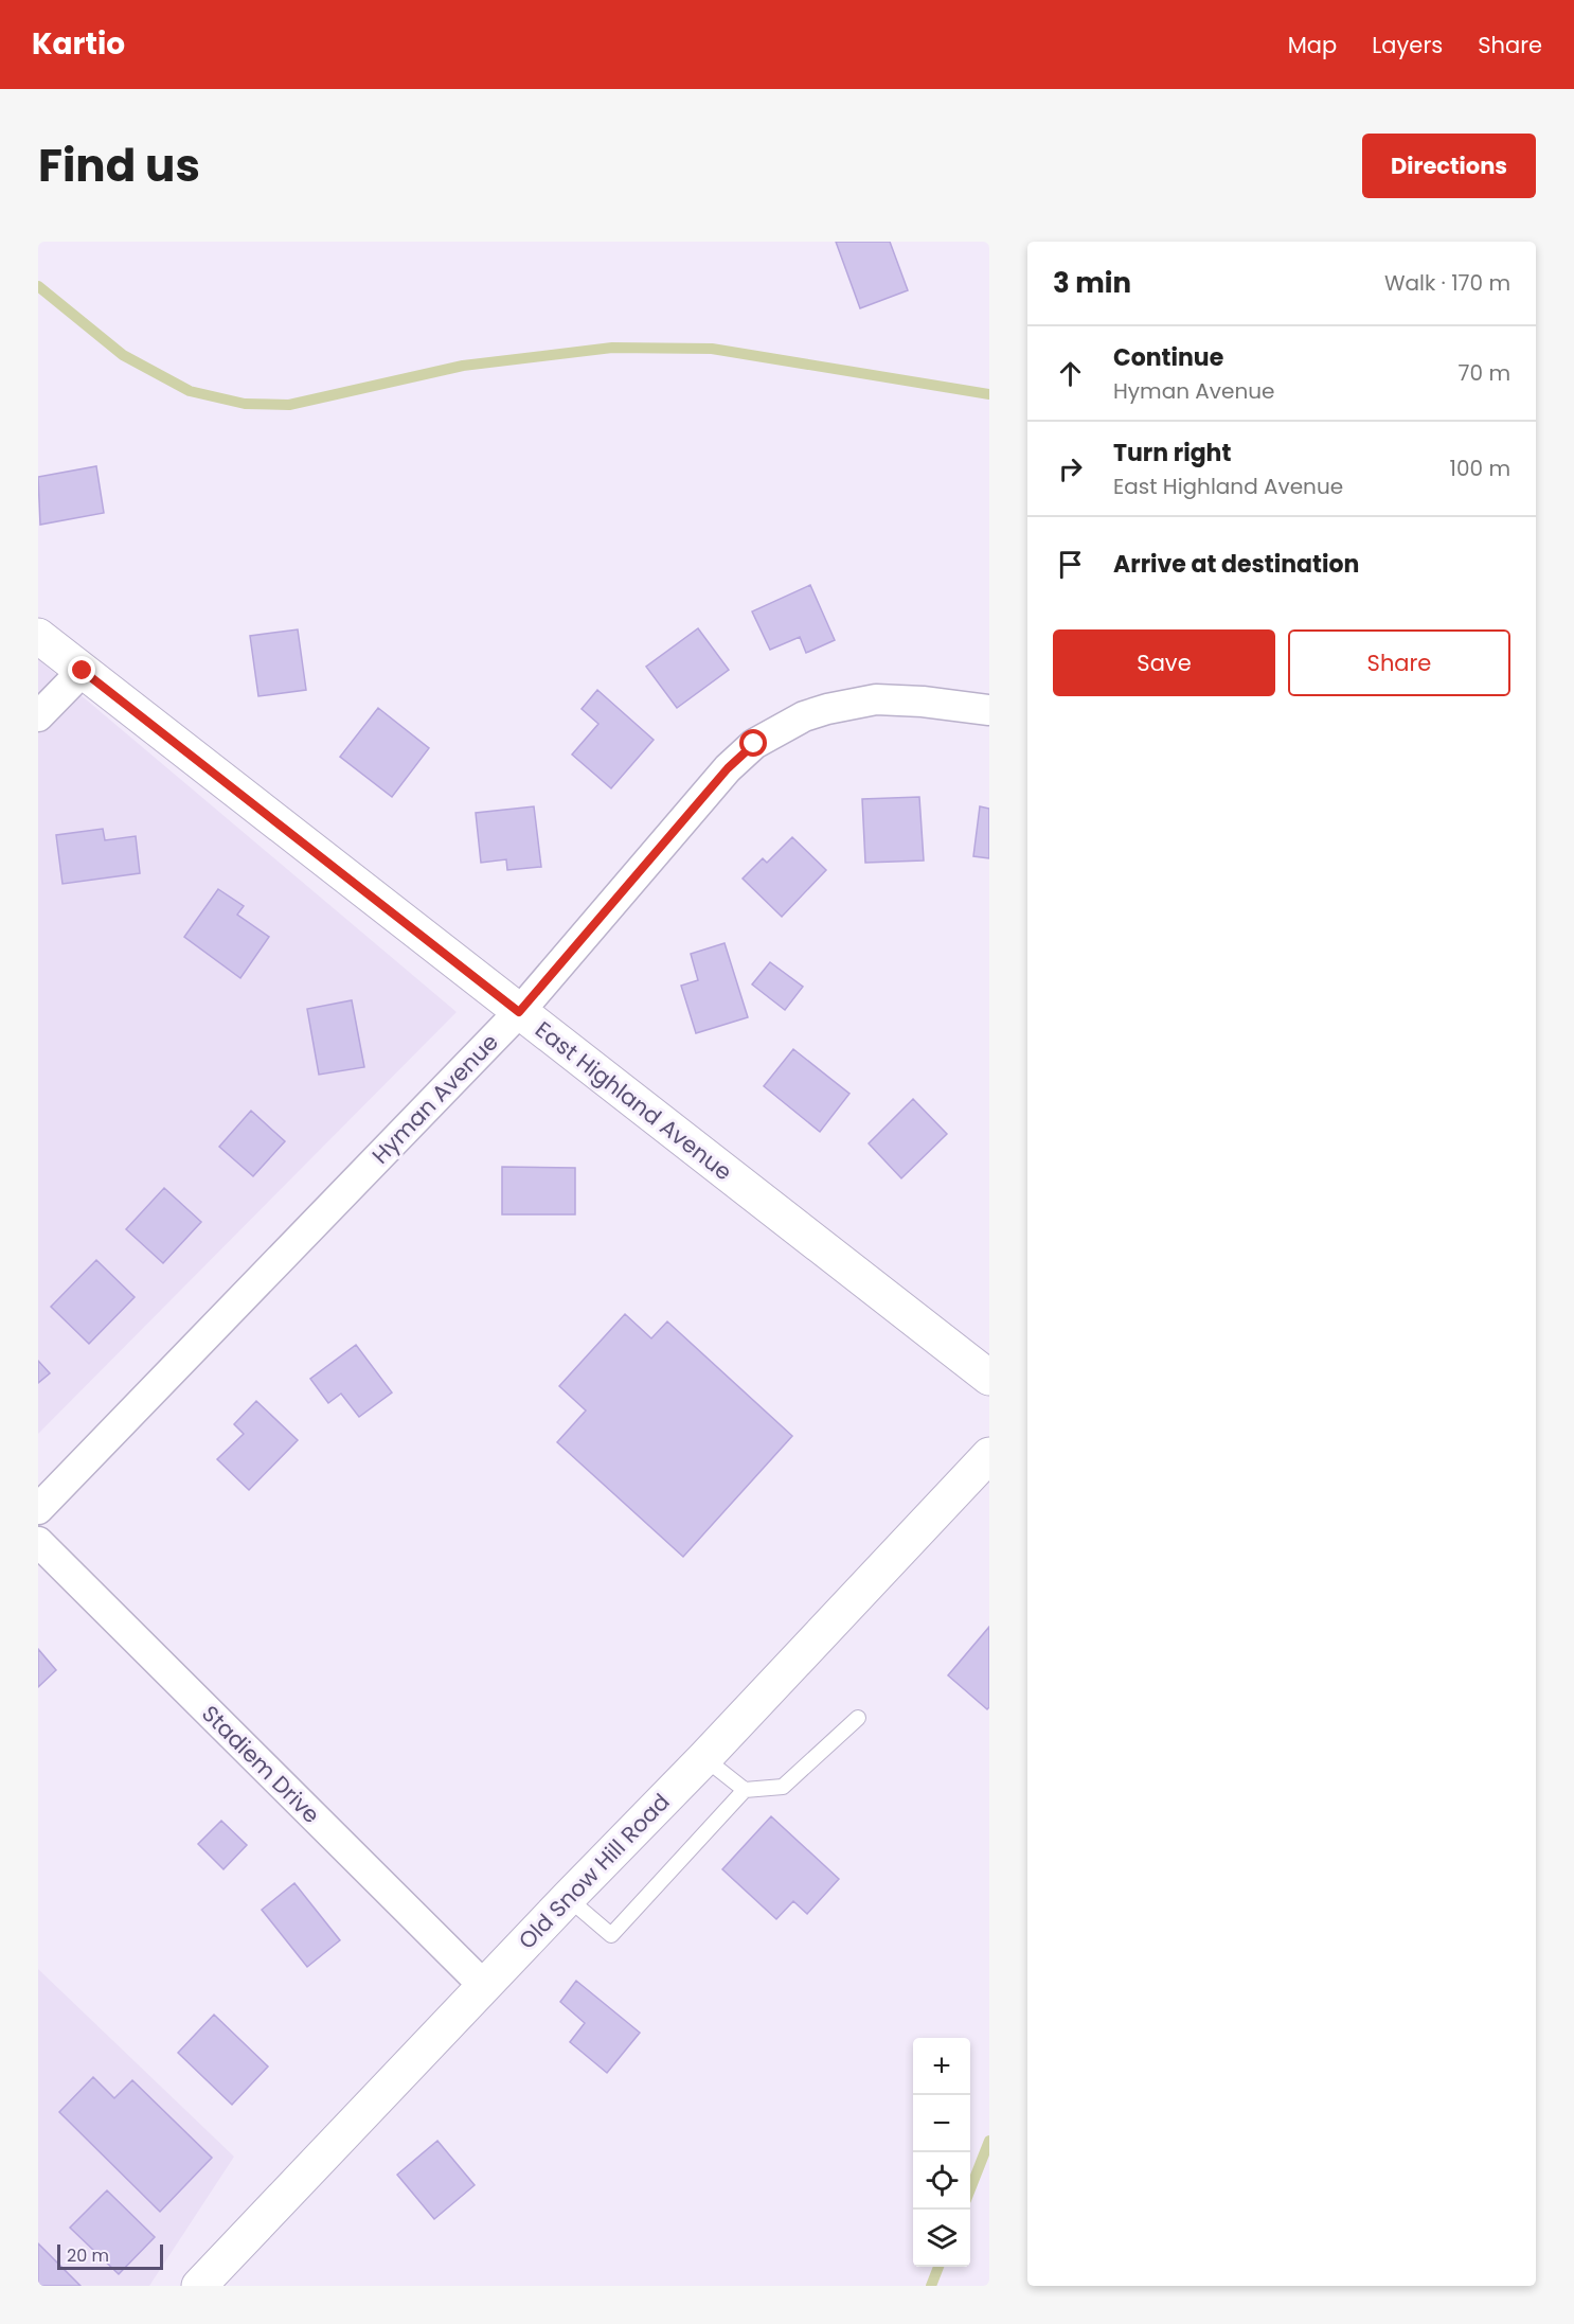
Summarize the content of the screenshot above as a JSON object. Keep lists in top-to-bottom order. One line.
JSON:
{"streets":{"street":["Hyman Avenue","East Highland Avenue","Stadiem Drive","Old Snow Hill Road"]},"crossings":[["Hyman Avenue","East Highland Avenue"],["Stadiem Drive","Old Snow Hill Road"]],"scale_bar":"20 m","page":{"header":"Kartio","nav":["Map","Layers","Share"],"title":"Find us","buttons":["Directions",["Save","Share"]],"heading":["3 min","Walk · 170 m"],"list":[["Continue","Hyman Avenue","70 m"],["Turn right","East Highland Avenue","100 m"],"Arrive at destination"],"map_buttons":["+","−"],"scale":"20 m"}}
